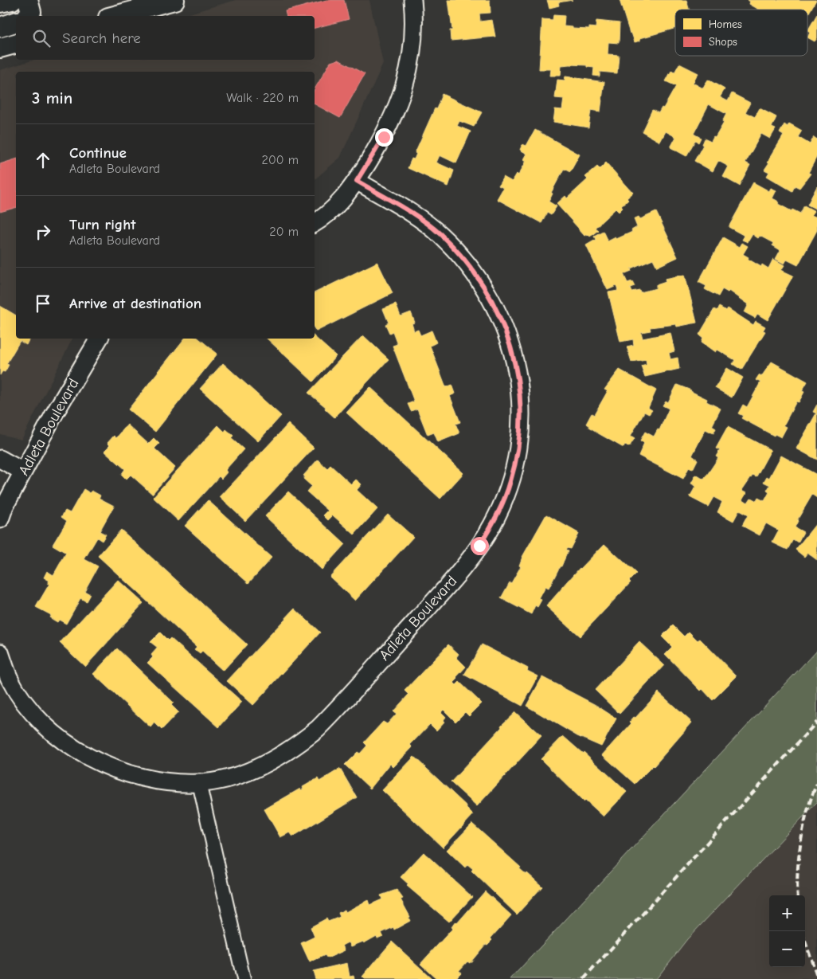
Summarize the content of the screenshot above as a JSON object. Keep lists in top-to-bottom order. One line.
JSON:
{"streets":{"street":["Adleta Boulevard"]},"legend":["Homes","Shops"],"page":{"search":"Search here","heading":["3 min","Walk · 220 m"],"list":[["Continue","Adleta Boulevard","200 m"],["Turn right","Adleta Boulevard","20 m"],"Arrive at destination"],"map_buttons":["+","−"]}}
